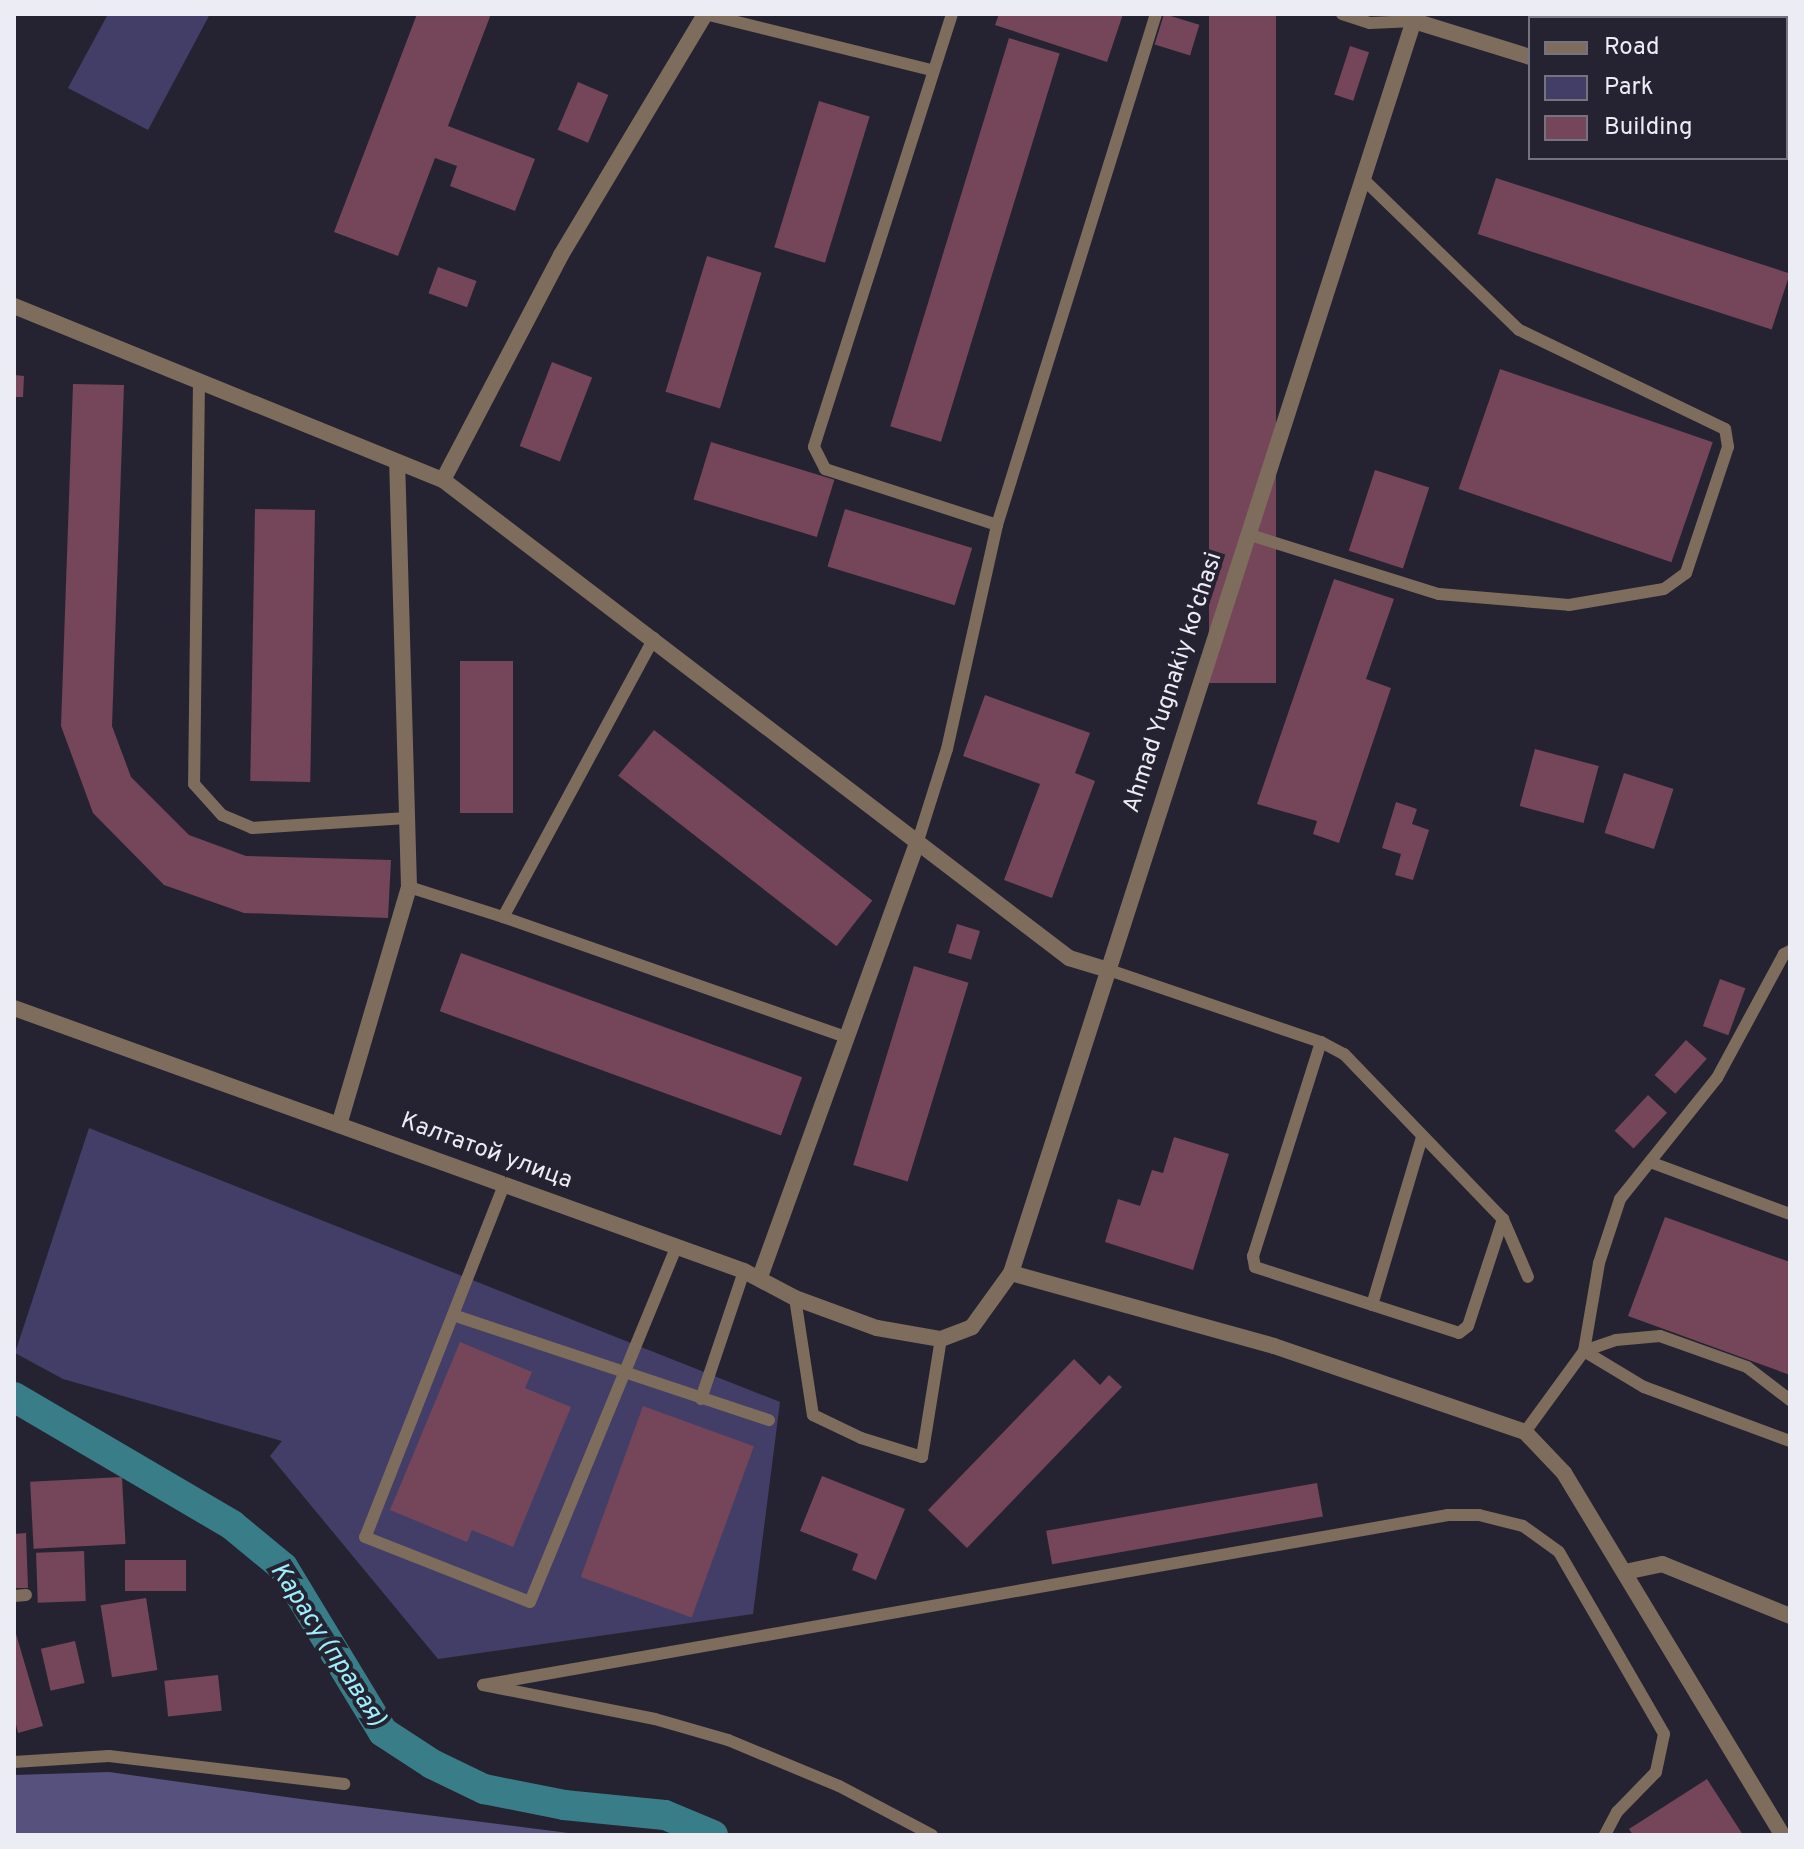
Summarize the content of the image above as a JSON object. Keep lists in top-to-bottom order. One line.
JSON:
{"streets":{"street":["Ahmad Yugnakiy ko'chasi","Калтатой улица"]},"crossings":[["Ahmad Yugnakiy ko'chasi","Калтатой улица"]],"water":["Карасу (правая)"],"legend":["Road","Park","Building"]}
